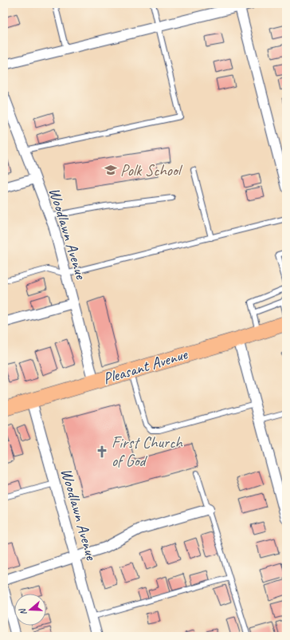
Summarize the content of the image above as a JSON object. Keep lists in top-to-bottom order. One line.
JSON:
{"streets":{"main road":["Pleasant Avenue"],"street":["Woodlawn Avenue"]},"crossings":[["Woodlawn Avenue","Pleasant Avenue"]],"places":{"school or university":["Polk School"],"church":["First Church of God"]},"north":"left"}
